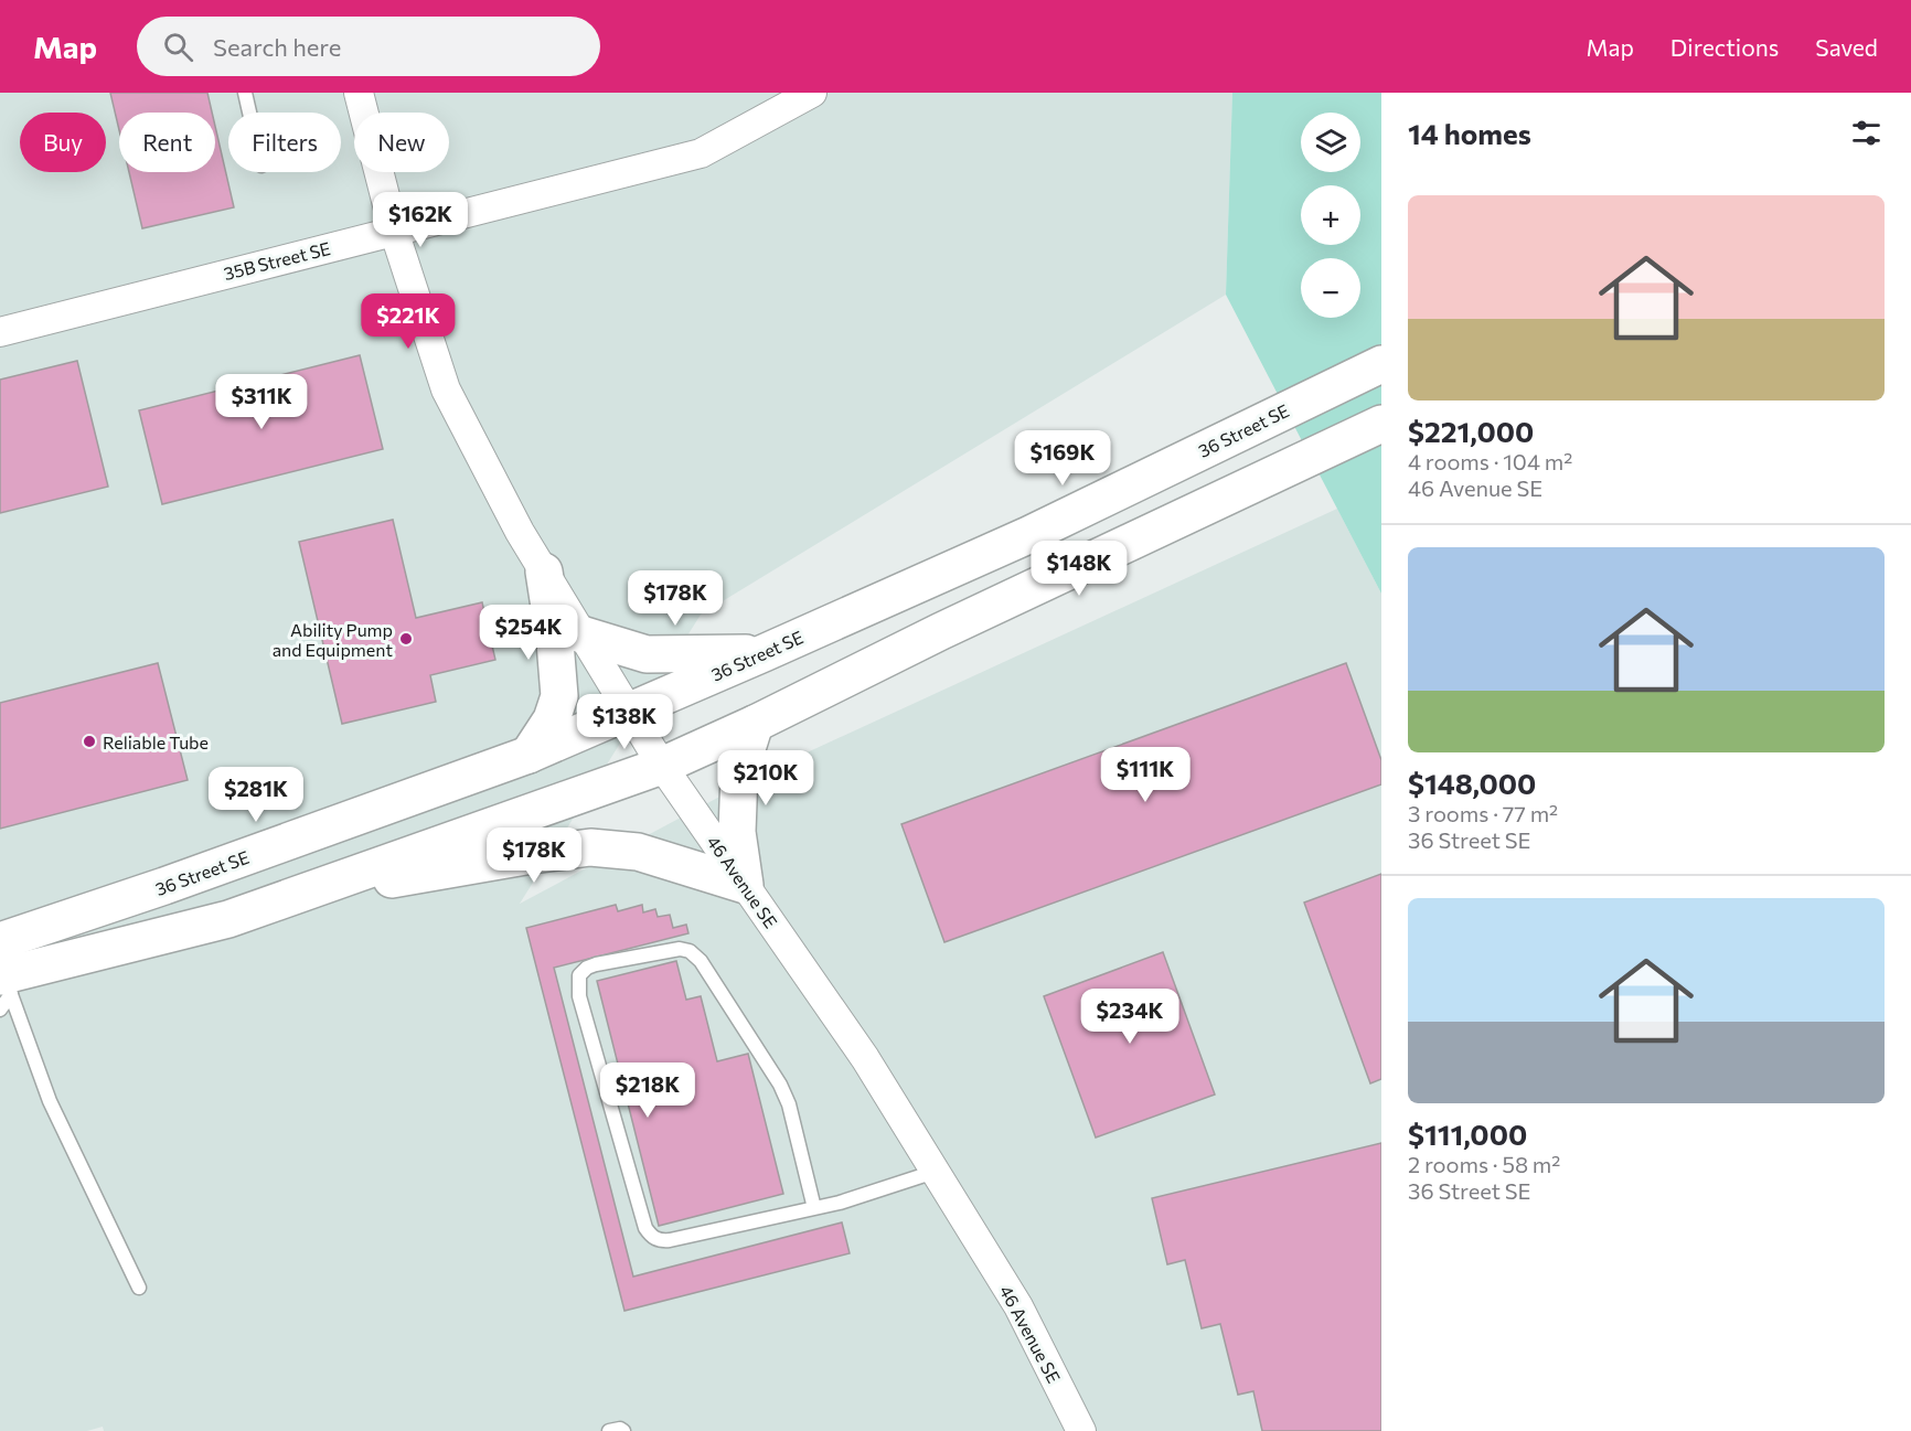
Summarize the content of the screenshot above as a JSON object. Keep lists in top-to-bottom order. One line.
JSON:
{"streets":{"street":["35B Street SE","36 Street SE","46 Avenue SE"]},"crossings":[["35B Street SE","46 Avenue SE"],["36 Street SE","46 Avenue SE"]],"places":["Ability Pump and Equipment","Reliable Tube"],"page":{"header":"Map","search":"Search here","nav":["Map","Directions","Saved"],"heading":"14 homes","map_buttons":["+","−"],"chip":["Buy","Rent","Filters","New"],"list":[{"name":"$221,000","note":"4 rooms · 104 m² · 46 Avenue SE"},{"name":"$148,000","note":"3 rooms · 77 m² · 36 Street SE"},{"name":"$111,000","note":"2 rooms · 58 m² · 36 Street SE"}],"price":["$162K","$221K","$311K","$169K","$148K","$178K","$254K","$138K","$111K","$210K","$281K","$178K","$234K","$218K"]}}
